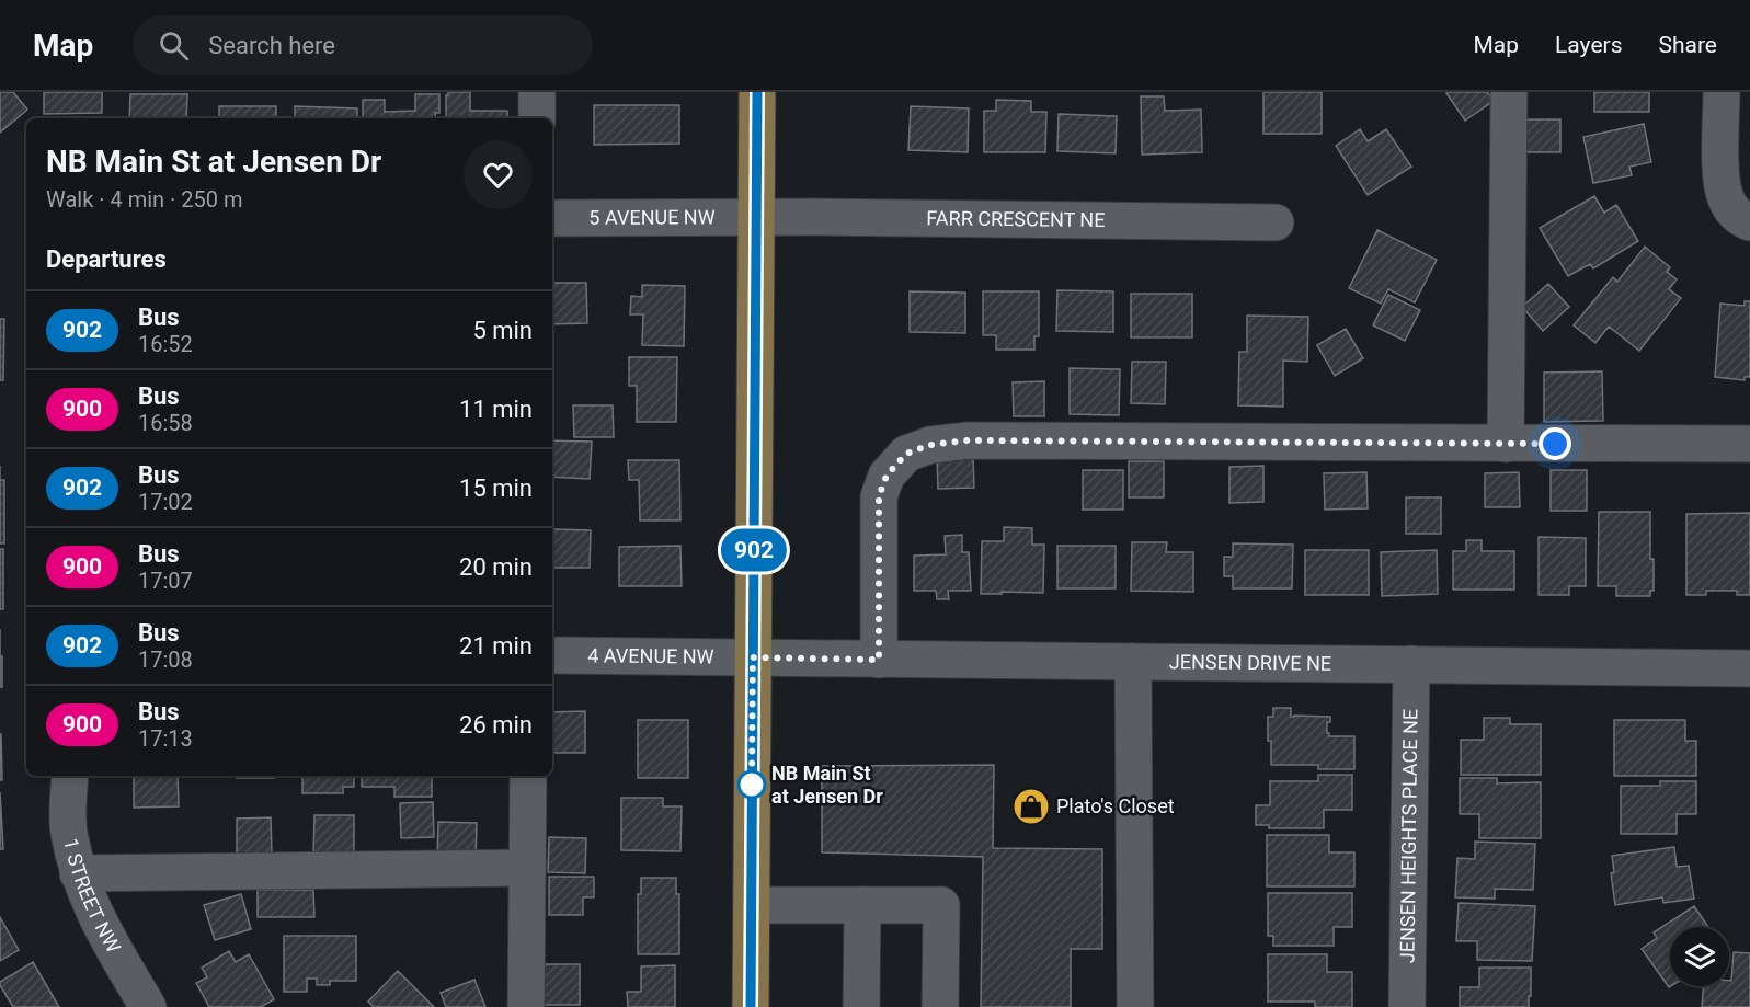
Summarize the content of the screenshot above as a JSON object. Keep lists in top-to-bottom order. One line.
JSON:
{"streets":{"street":["5 AVENUE NW","FARR CRESCENT NE","4 AVENUE NW","JENSEN DRIVE NE","JENSEN HEIGHTS PLACE NE","1 STREET NW"]},"crossings":[["5 AVENUE NW","FARR CRESCENT NE"],["4 AVENUE NW","JENSEN DRIVE NE"],["JENSEN DRIVE NE","JENSEN HEIGHTS PLACE NE"]],"places":{"other":["NB Main St at Jensen Dr"],"shop":["Plato's Closet"]},"lines":["bus line 902"],"page":{"header":"Map","search":"Search here","nav":["Map","Layers","Share"],"on_map":"902","heading":[["NB Main St at Jensen Dr","Walk · 4 min · 250 m"],"Departures"],"list":[{"mark":"902","name":"Bus","note":"16:52","value":"5 min"},{"mark":"900","name":"Bus","note":"16:58","value":"11 min"},{"mark":"902","name":"Bus","note":"17:02","value":"15 min"},{"mark":"900","name":"Bus","note":"17:07","value":"20 min"},{"mark":"902","name":"Bus","note":"17:08","value":"21 min"},{"mark":"900","name":"Bus","note":"17:13","value":"26 min"}]}}
